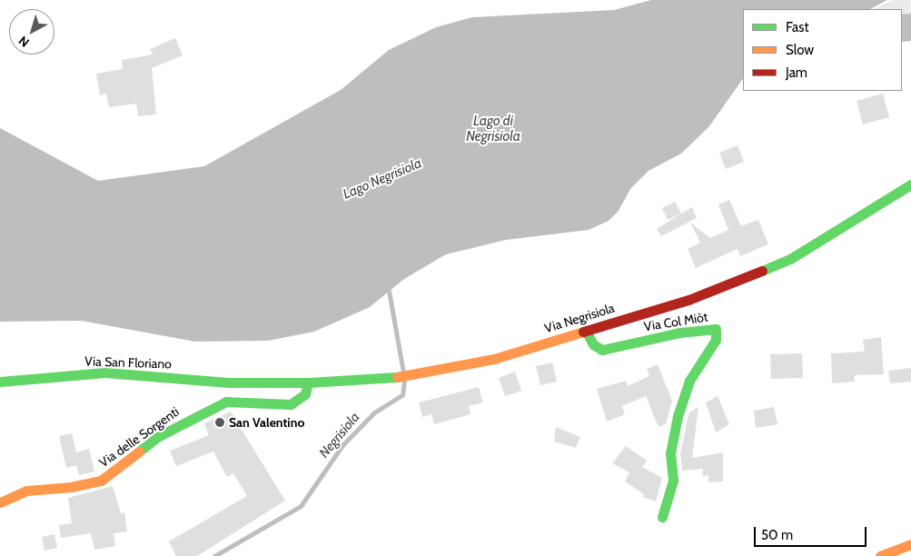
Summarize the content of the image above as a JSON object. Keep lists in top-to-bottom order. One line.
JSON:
{"streets":{"main road":["Via Negrisiola","Via Col Miòt","Via San Floriano","Via delle Sorgenti"]},"crossings":[["Via Negrisiola","Via Col Miòt"],["Via Negrisiola","Via San Floriano"],["Via Negrisiola","Via delle Sorgenti"]],"water":["Lago di Negrisiola","Lago Negrisiola","Negrisiola"],"places":["San Valentino"],"legend":["Fast","Slow","Jam"],"scale_bar":"50 m","north":"bottom left"}
